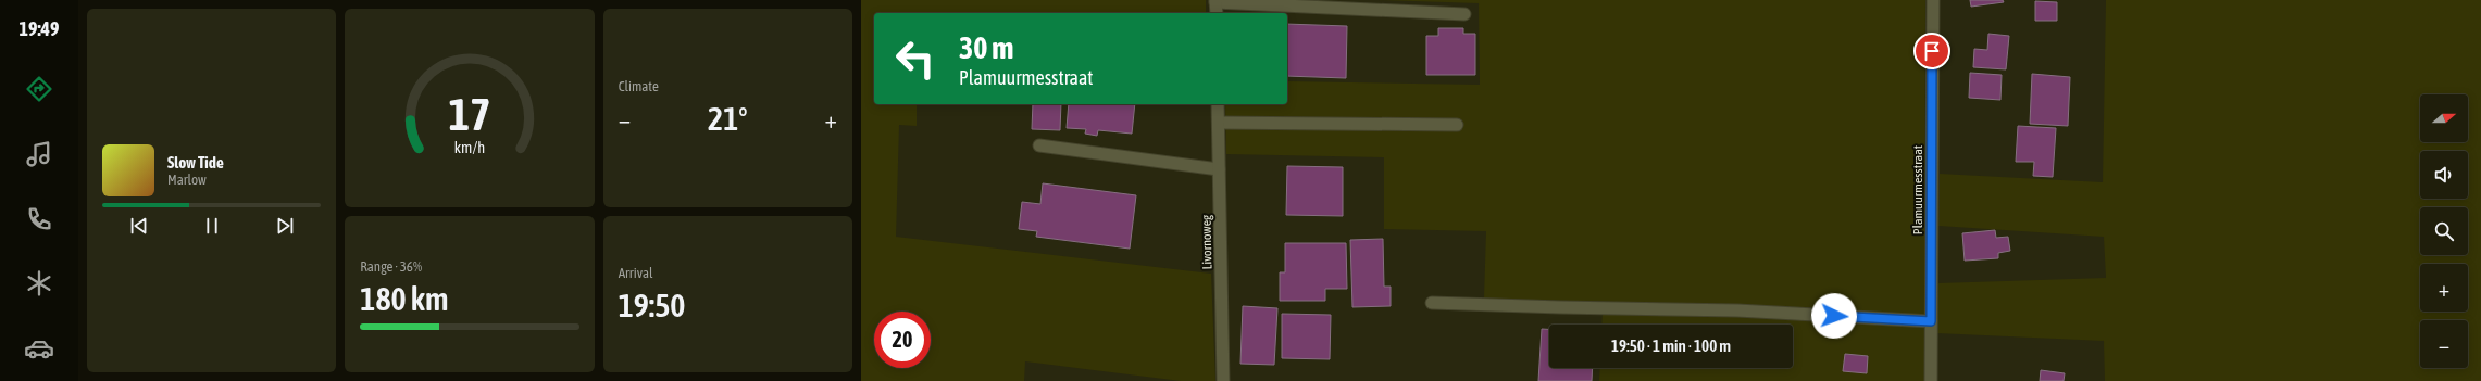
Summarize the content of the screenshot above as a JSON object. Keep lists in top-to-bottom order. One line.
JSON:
{"streets":{"street":["Plamuurmesstraat","Livornoweg"]},"north":"right","page":{"tabs":"19:49","tile":["Climate",["Range · 36%","180 km"],["Arrival","19:50"]],"turn":["30 m","Plamuurmesstraat"],"map_buttons":["+","−"],"heat":["−","21°","+"],"song":["Slow Tide","Marlow"],"limit":"20","trip":"19:50 · 1 min · 100 m","gauge":["17","km/h"]}}
